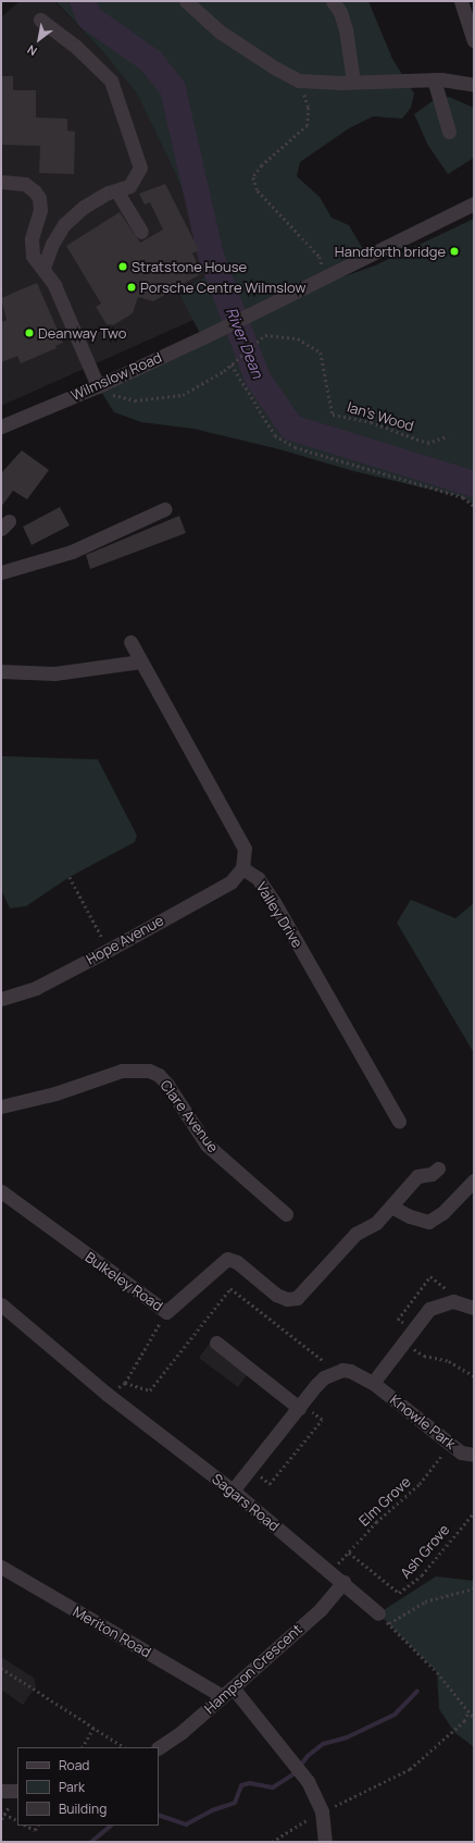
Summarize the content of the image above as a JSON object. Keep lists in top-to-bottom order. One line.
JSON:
{"streets":{"street":["Wilmslow Road","Valley Drive","Hope Avenue","Clare Avenue","Bulkeley Road","Knowle Park","Sagars Road","Meriton Road","Hampson Crescent"],"path":["Ian's Wood","Elm Grove","Ash Grove"]},"crossings":[["Wilmslow Road","Ian's Wood"],["Valley Drive","Hope Avenue"],["Knowle Park","Elm Grove"],["Knowle Park","Sagars Road"],["Elm Grove","Sagars Road"],["Elm Grove","Ash Grove"],["Sagars Road","Hampson Crescent"],["Meriton Road","Hampson Crescent"]],"water":["River Dean"],"places":["Handforth bridge","Stratstone House","Porsche Centre Wilmslow","Deanway Two"],"legend":["Road","Park","Building"],"north":"bottom left"}
